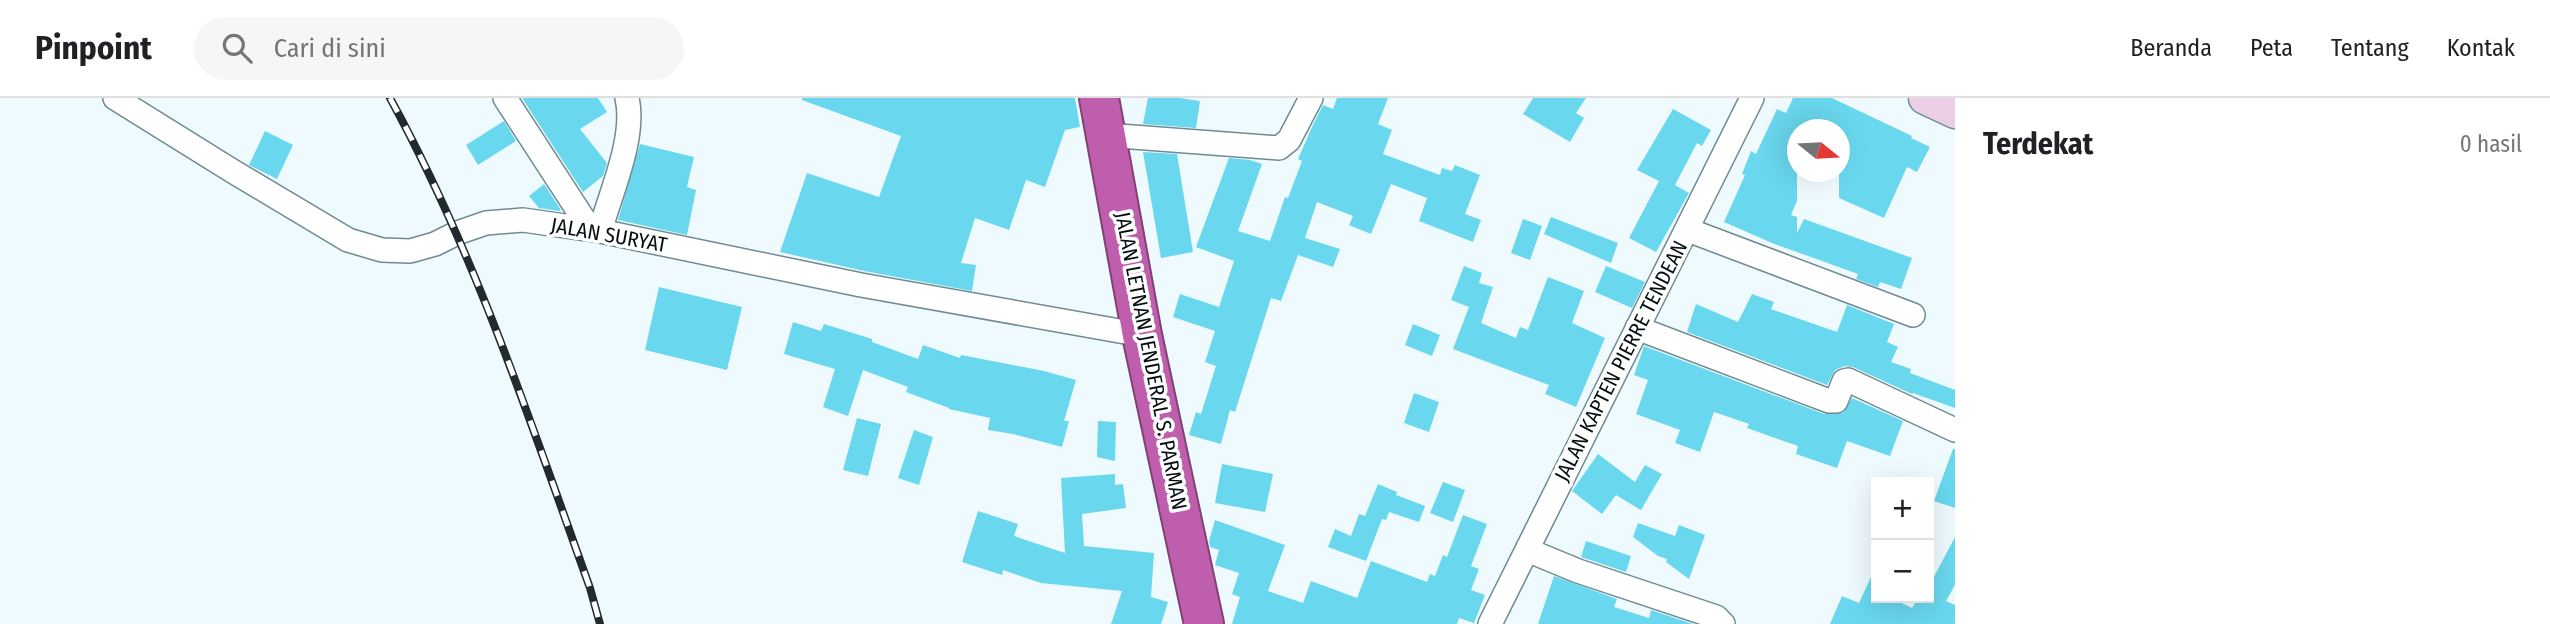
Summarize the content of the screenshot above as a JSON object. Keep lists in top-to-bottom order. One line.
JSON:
{"streets":{"highway":["JALAN LETNAN JENDERAL S. PARMAN"],"street":["JALAN SURYAT","JALAN KAPTEN PIERRE TENDEAN"]},"crossings":[["JALAN SURYAT","JALAN LETNAN JENDERAL S. PARMAN"]],"north":"right","page":{"header":"Pinpoint","search":"Cari di sini","nav":["Beranda","Peta","Tentang","Kontak"],"heading":["Terdekat","0 hasil"],"map_buttons":["+","−"]}}
